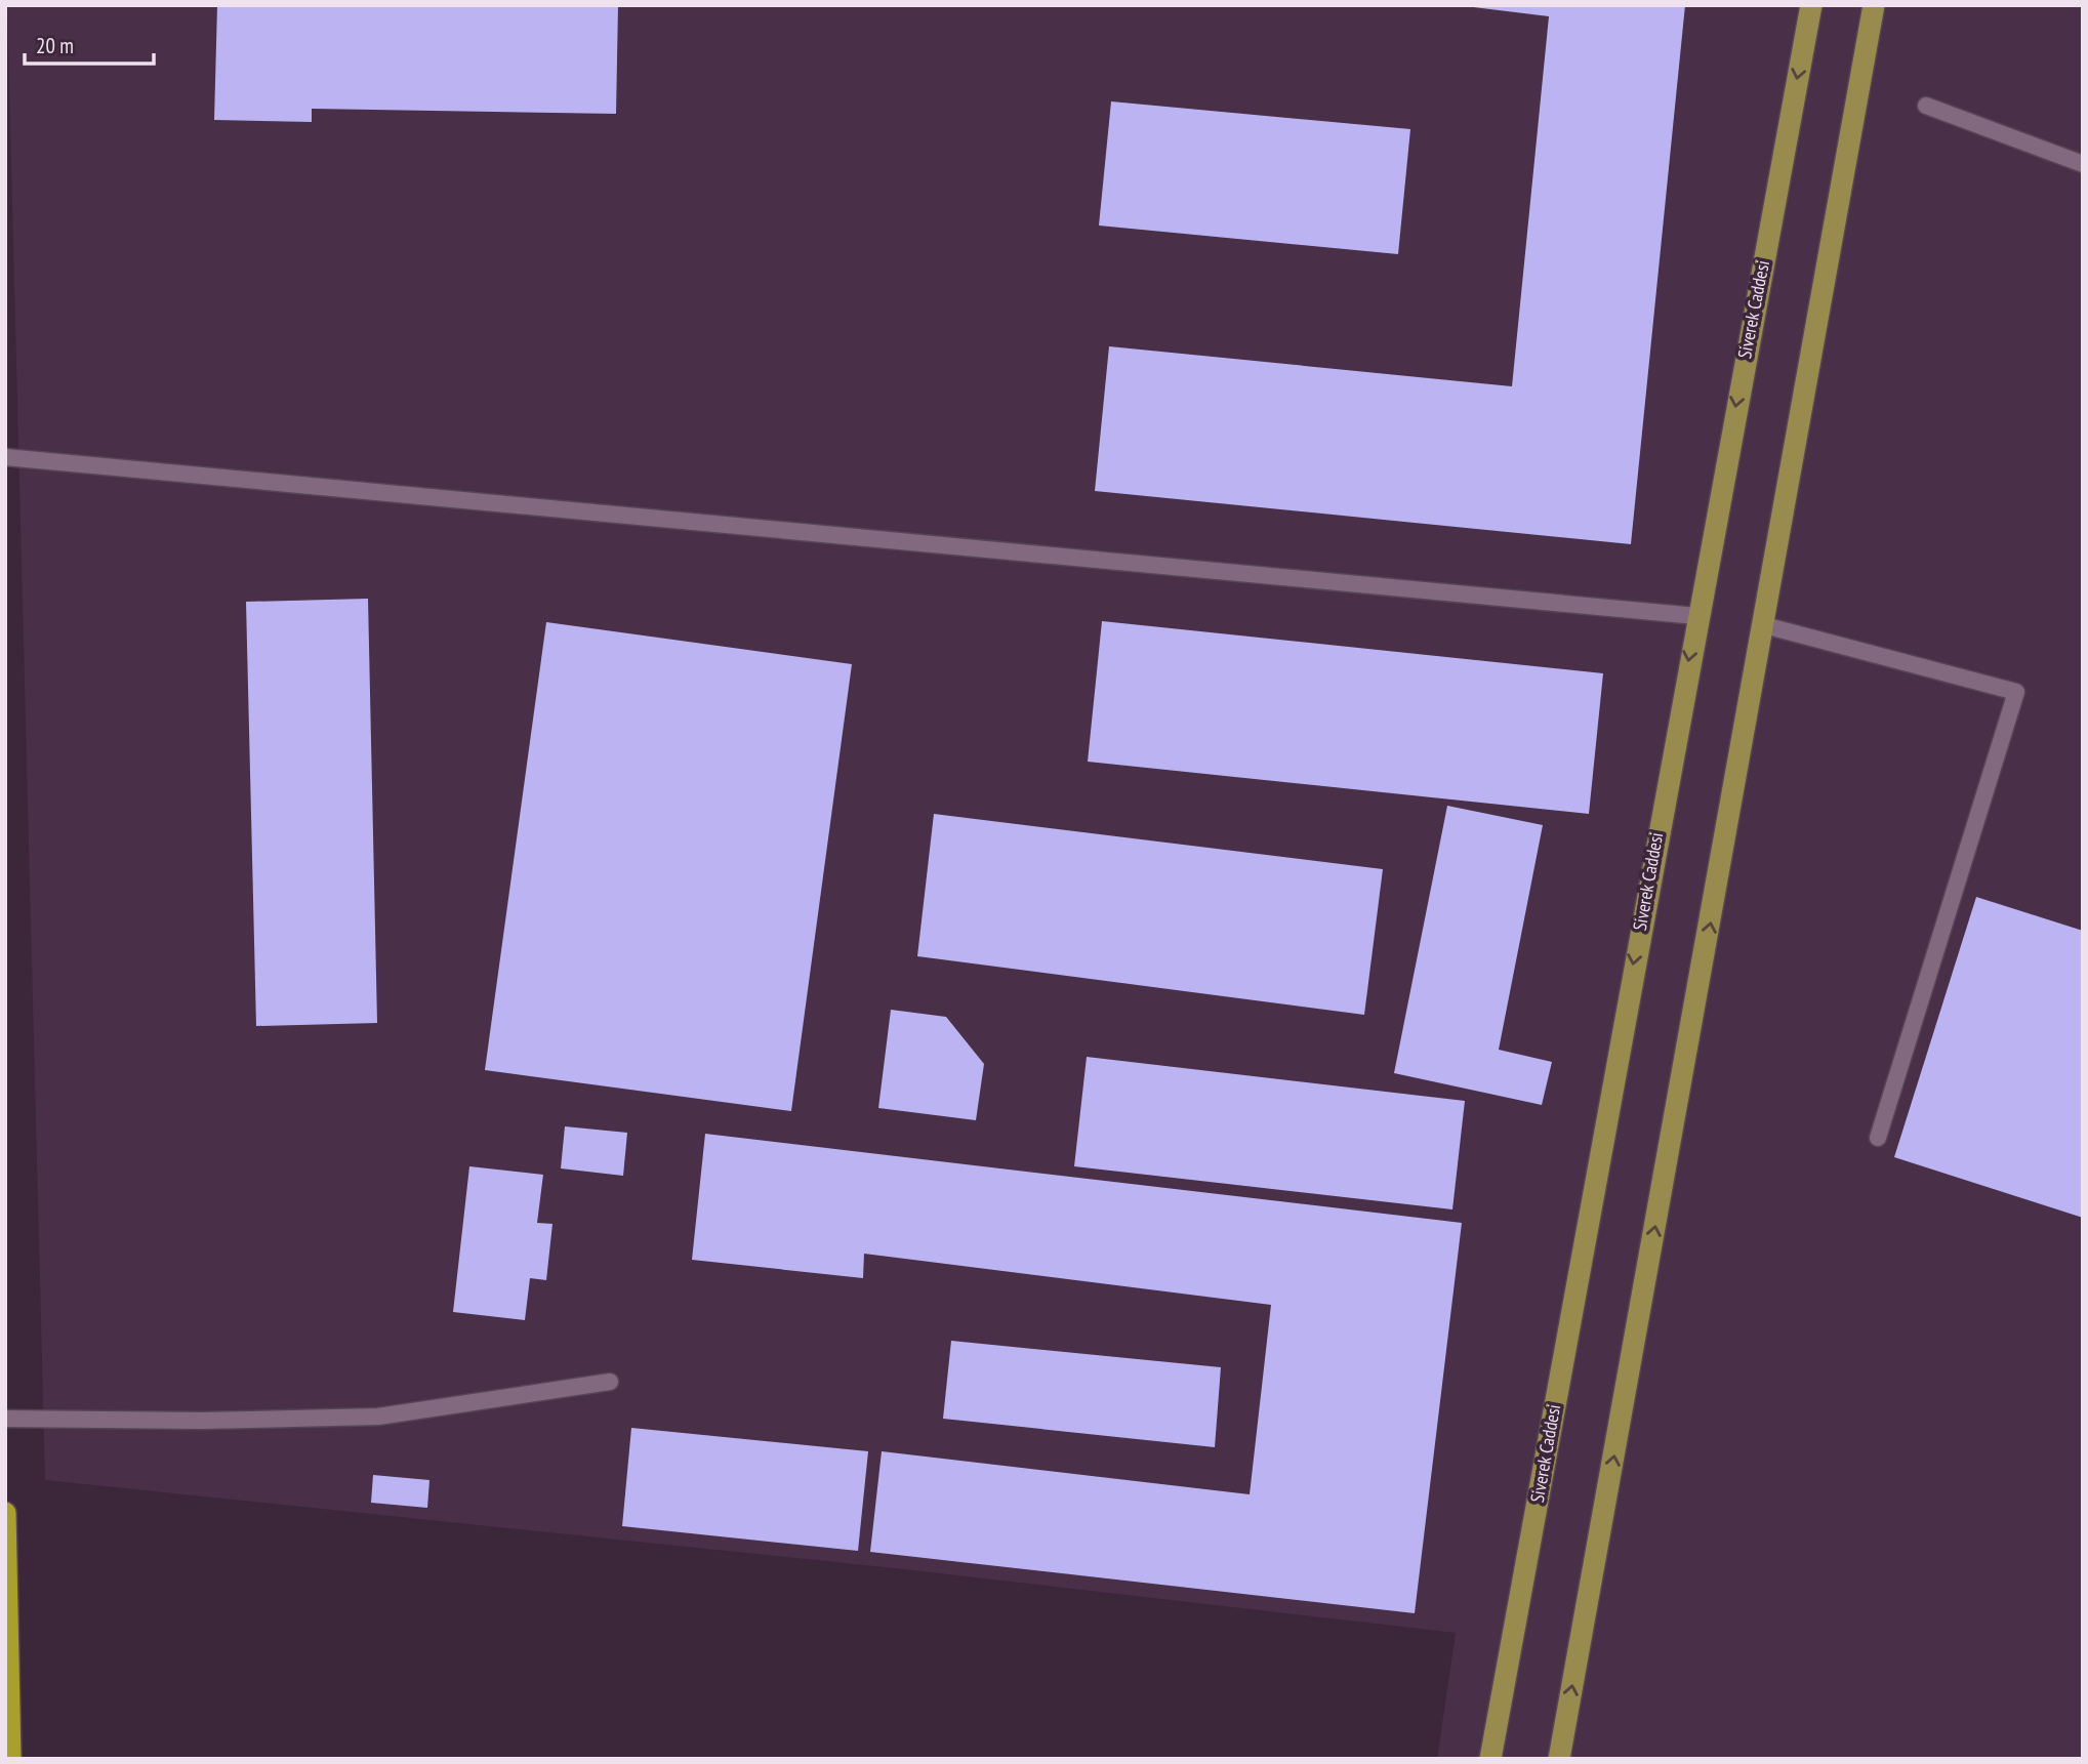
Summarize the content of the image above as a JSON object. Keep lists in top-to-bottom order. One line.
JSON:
{"streets":{"main road":["Siverek Caddesi"]},"scale_bar":"20 m"}
